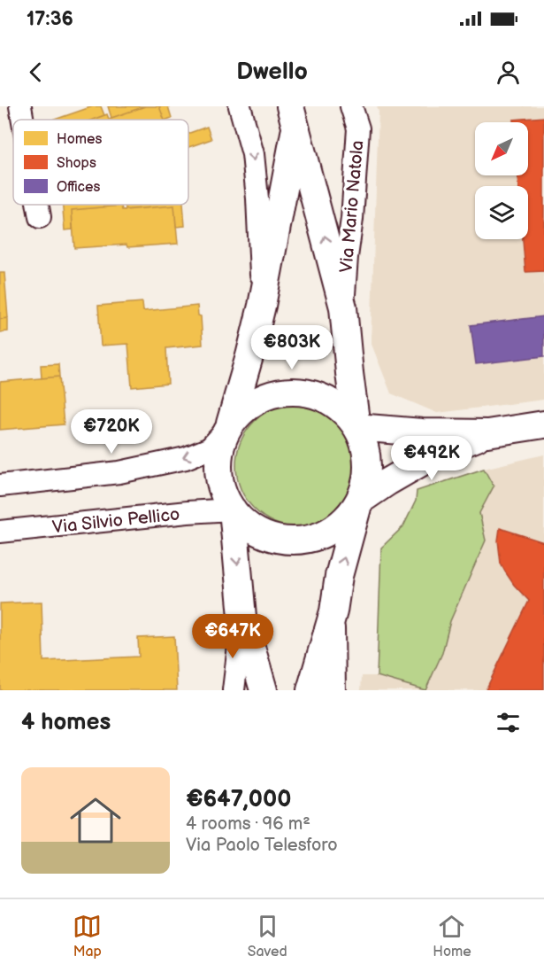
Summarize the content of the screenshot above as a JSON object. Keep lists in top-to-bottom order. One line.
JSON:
{"streets":{"street":["Via Mario Natola","Via Silvio Pellico"]},"crossings":[["Via Mario Natola","Via Silvio Pellico"]],"legend":["Homes","Shops","Offices"],"north":"bottom left","page":{"status":"17:36","header":"Dwello","price":["€803K","€720K","€492K","€647K"],"heading":"4 homes","list":[{"name":"€647,000","note":"4 rooms · 96 m² · Via Paolo Telesforo"}],"tabs":["Map","Saved","Home"]}}
